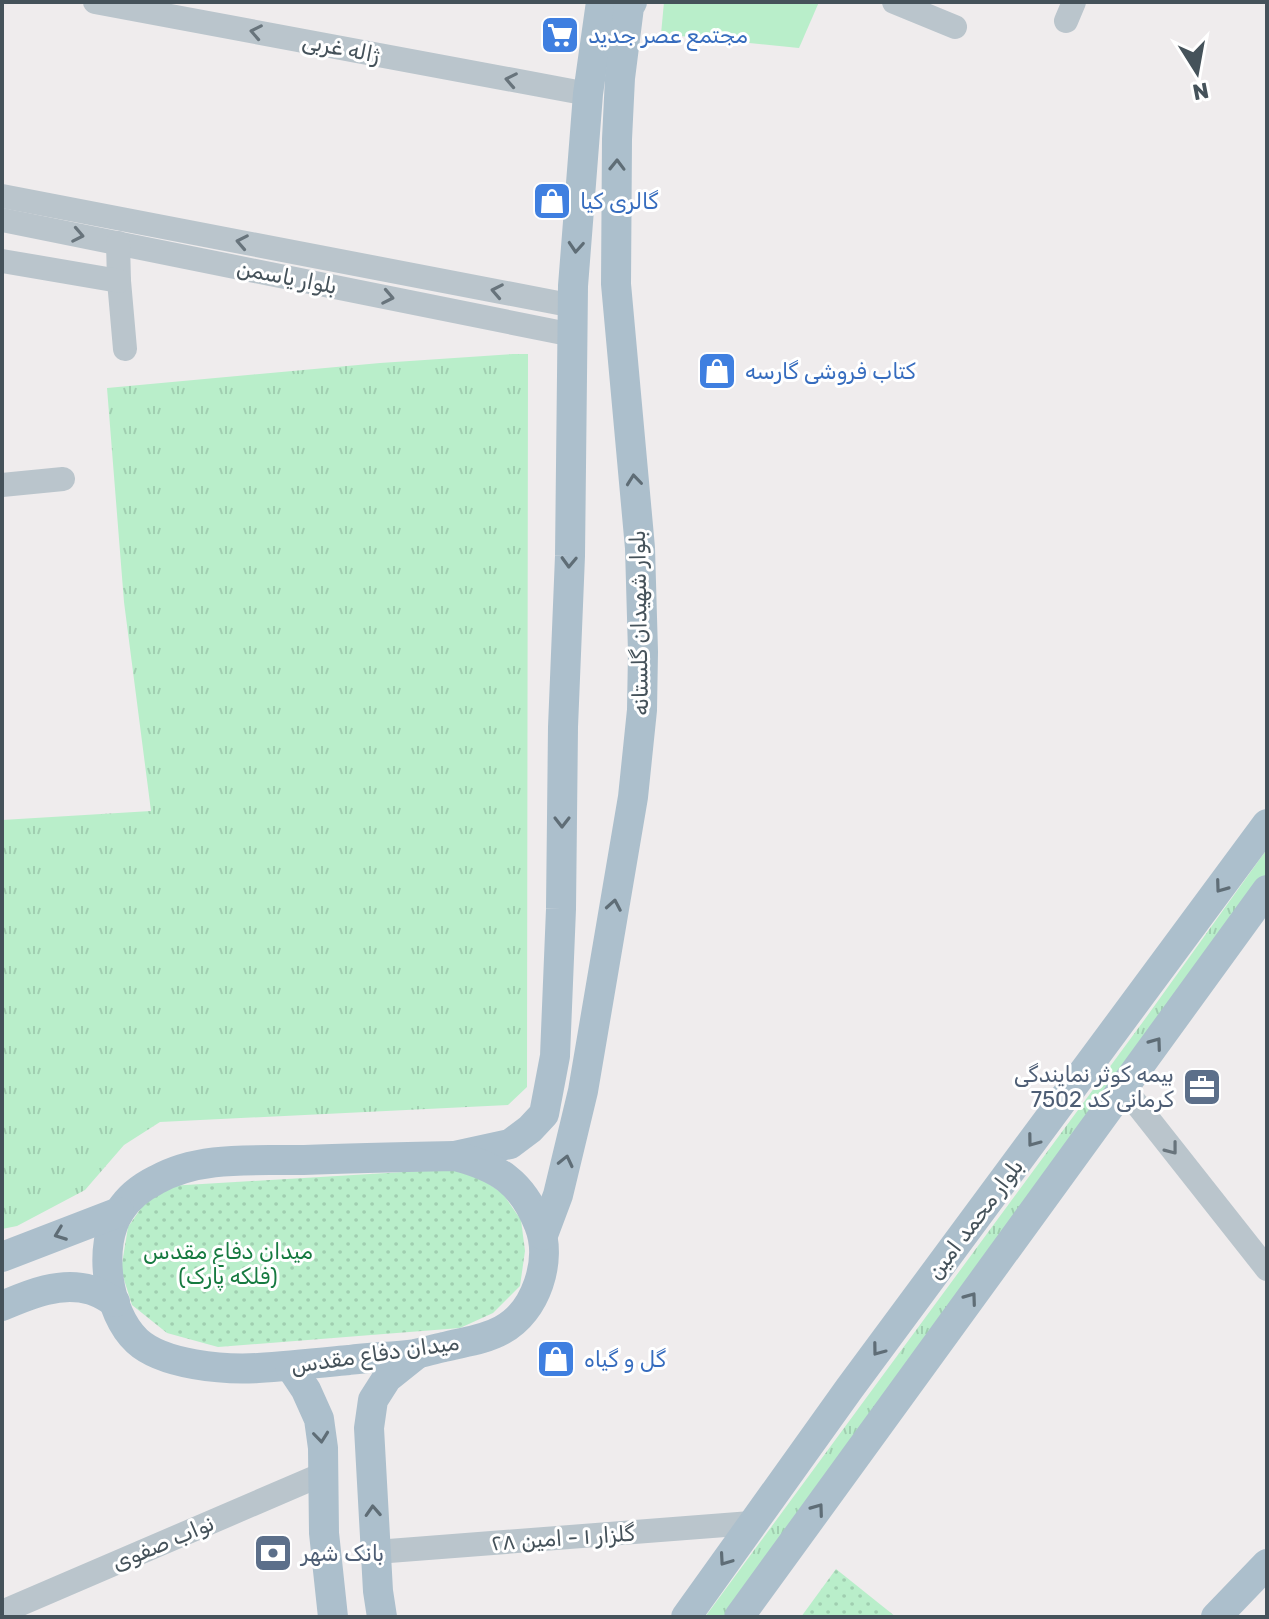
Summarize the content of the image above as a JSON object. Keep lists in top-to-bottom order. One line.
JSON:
{"streets":{"main road":["بلوار شهیدان گلستانه","بلوار محمد امین","میدان دفاع مقدس"],"street":["ژاله غربی","بلوار یاسمن","گلزار ۱ - امین ۲۸","نواب صفوی"]},"crossings":[["بلوار شهیدان گلستانه","میدان دفاع مقدس"],["بلوار محمد امین","گلزار ۱ - امین ۲۸"]],"one_way":["ژاله غربی"],"parks":["میدان دفاع مقدس (فلکه پارک)"],"places":{"supermarket":["مجتمع عصر جدید"],"shop":["گالری کیا","کتاب فروشی گارسه","گل و گیاه"],"office":["بیمه کوثر نمایندگی کرمانی کد 7502"],"bank":["بانک شهر"]},"north":"bottom"}
